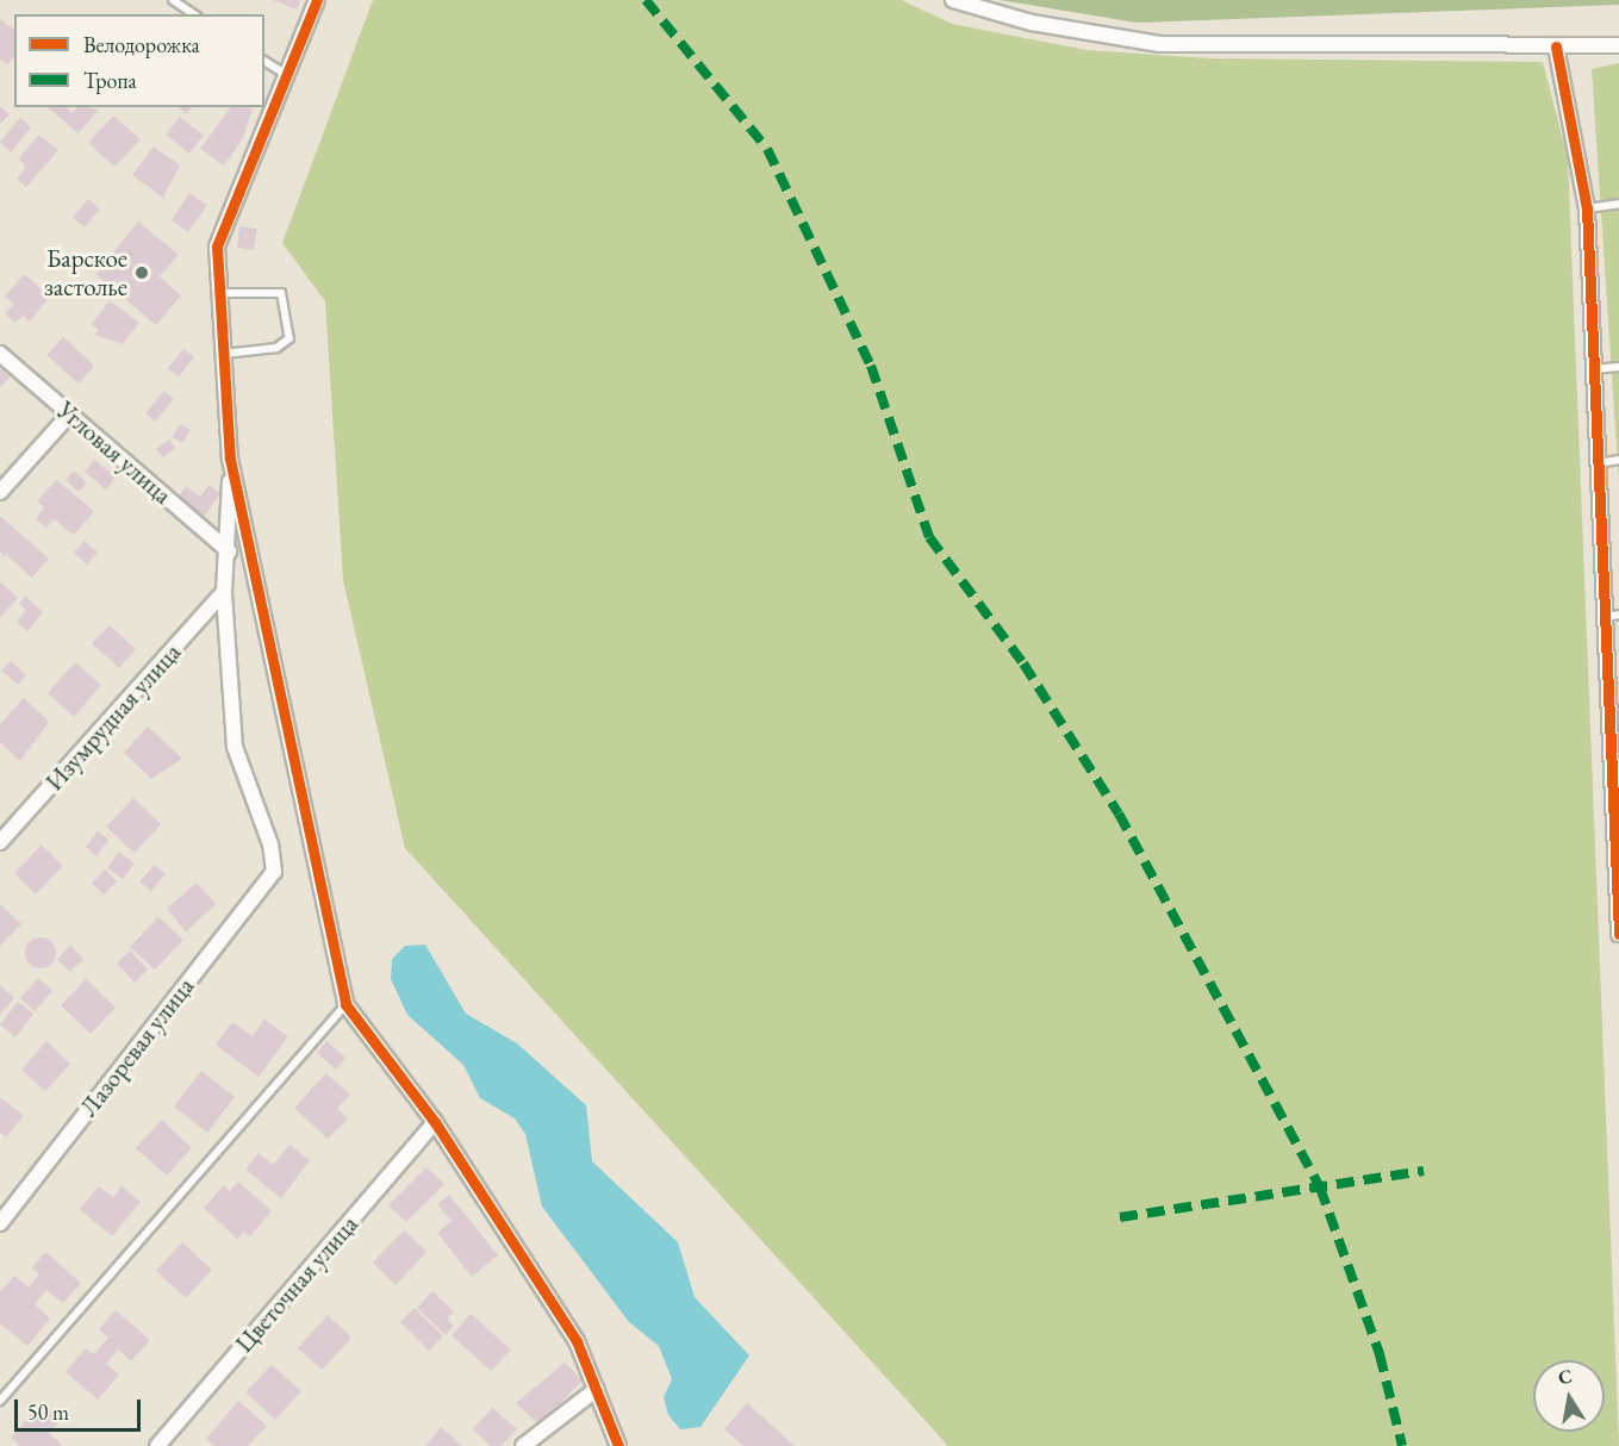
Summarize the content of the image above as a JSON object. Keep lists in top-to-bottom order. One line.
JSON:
{"streets":{"street":["Угловая улица","Изумрудная улица","Лазоревая улица","Цветочная улица"]},"crossings":[["Изумрудная улица","Лазоревая улица"]],"places":["Барское застолье"],"legend":["Велодорожка","Тропа"],"scale_bar":"50 m","north":"top"}
